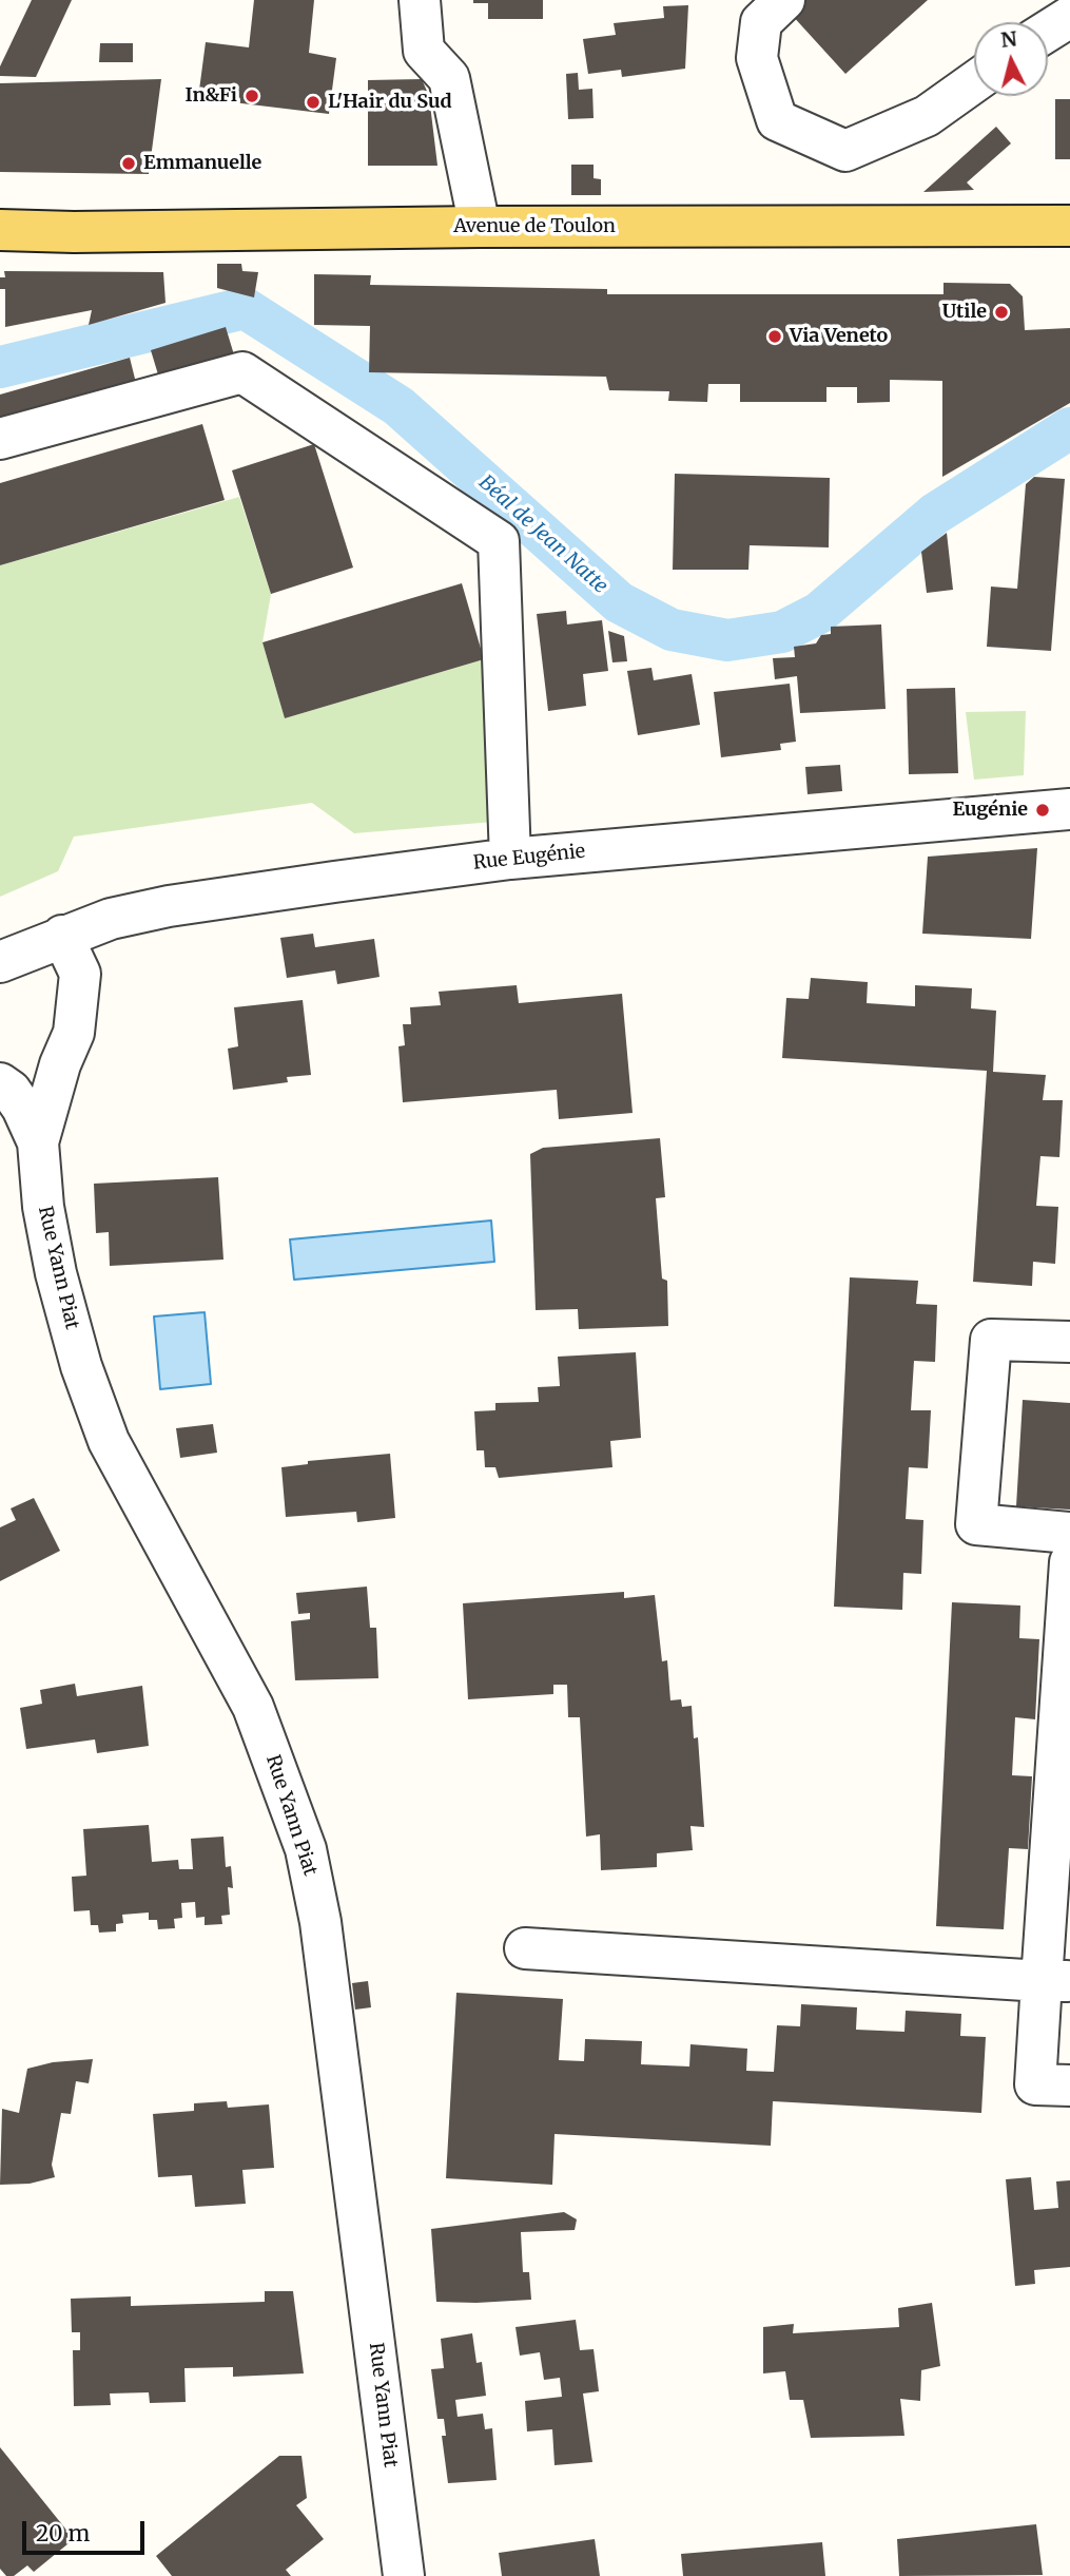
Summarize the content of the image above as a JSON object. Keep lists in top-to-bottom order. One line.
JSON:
{"streets":{"main road":["Avenue de Toulon"],"street":["Rue Eugénie","Rue Yann Piat"]},"crossings":[["Rue Eugénie","Rue Yann Piat"]],"water":["Béal de Jean Natte"],"places":["In&Fi","L'Hair du Sud","Emmanuelle","Utile","Via Veneto","Eugénie"],"scale_bar":"20 m","north":"top"}
